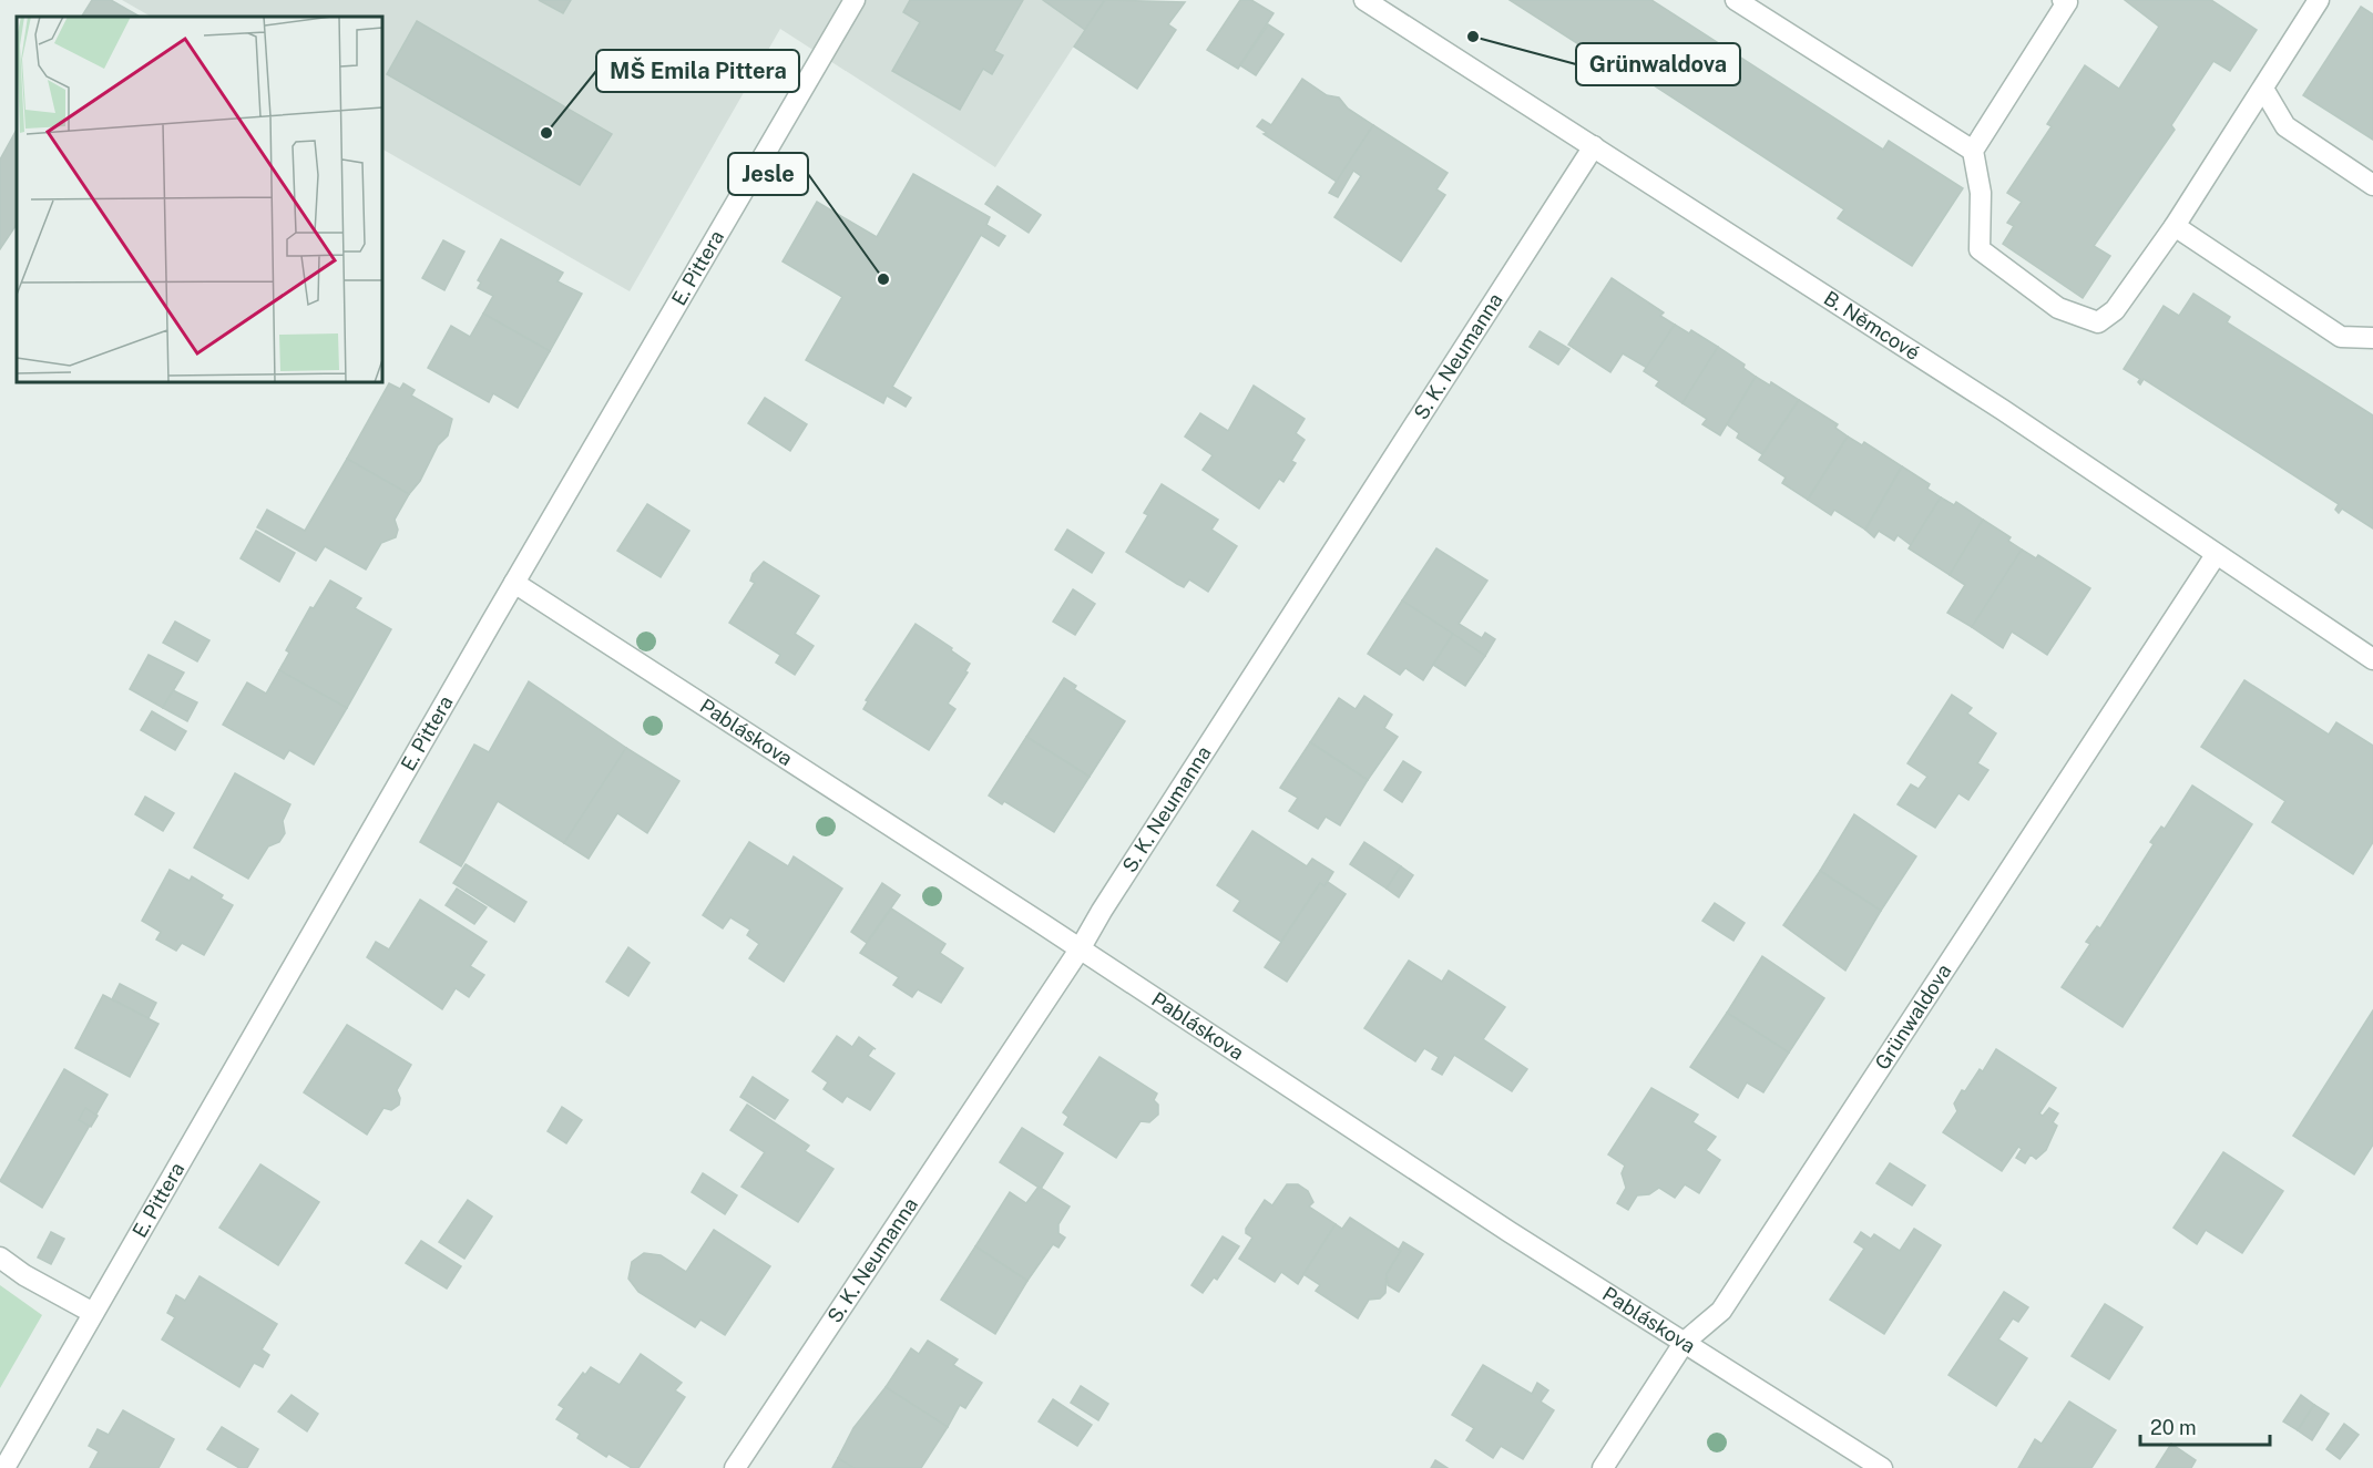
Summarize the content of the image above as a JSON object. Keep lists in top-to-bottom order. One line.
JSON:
{"streets":{"street":["E. Pittera","B. Němcové","S. K. Neumanna","Pabláskova","Grünwaldova"]},"crossings":[["E. Pittera","Pabláskova"],["B. Němcové","S. K. Neumanna"],["B. Němcové","Grünwaldova"],["S. K. Neumanna","Pabláskova"],["Pabláskova","Grünwaldova"]],"places":["Grünwaldova","MŠ Emila Pittera","Jesle"],"scale_bar":"20 m"}
